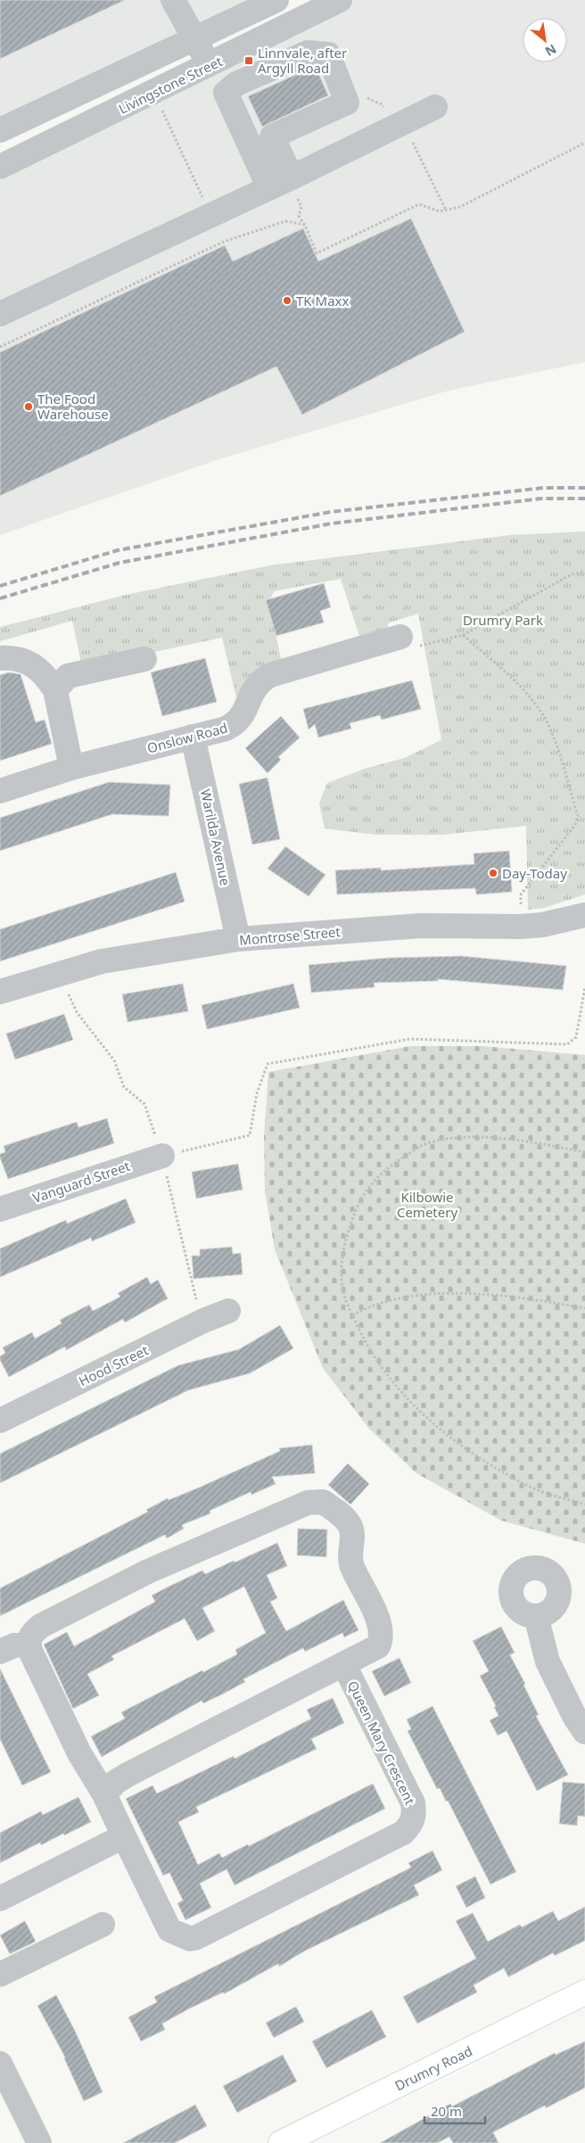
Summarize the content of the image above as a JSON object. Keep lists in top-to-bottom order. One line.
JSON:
{"streets":{"main road":["Drumry Road"],"street":["Livingstone Street","Onslow Road","Warilda Avenue","Montrose Street","Vanguard Street","Hood Street","Queen Mary Crescent"]},"crossings":[["Onslow Road","Warilda Avenue"],["Warilda Avenue","Montrose Street"]],"parks":["Drumry Park","Kilbowie Cemetery"],"places":{"transit":["Linnvale, after Argyll Road"],"other":["TK Maxx","The Food Warehouse","Day-Today"]},"scale_bar":"20 m","north":"bottom right"}
